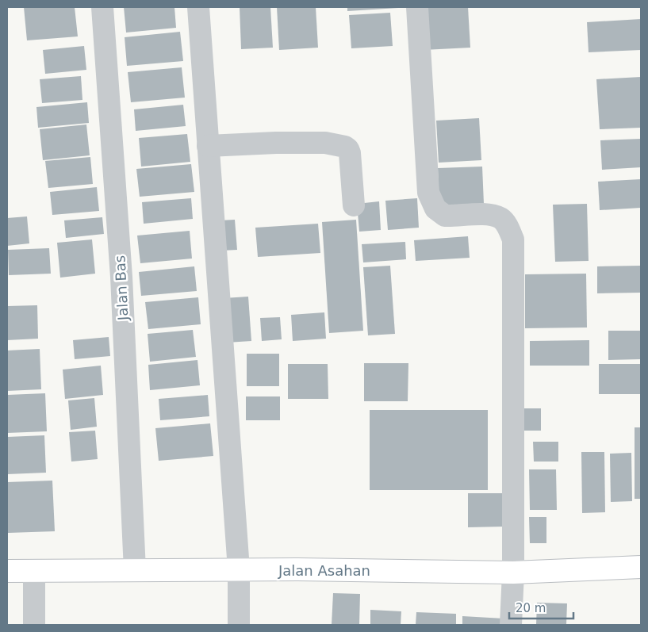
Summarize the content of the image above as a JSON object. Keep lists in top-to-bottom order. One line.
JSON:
{"streets":{"main road":["Jalan Asahan"],"street":["Jalan Bas"]},"crossings":[["Jalan Bas","Jalan Asahan"]],"scale_bar":"20 m"}
